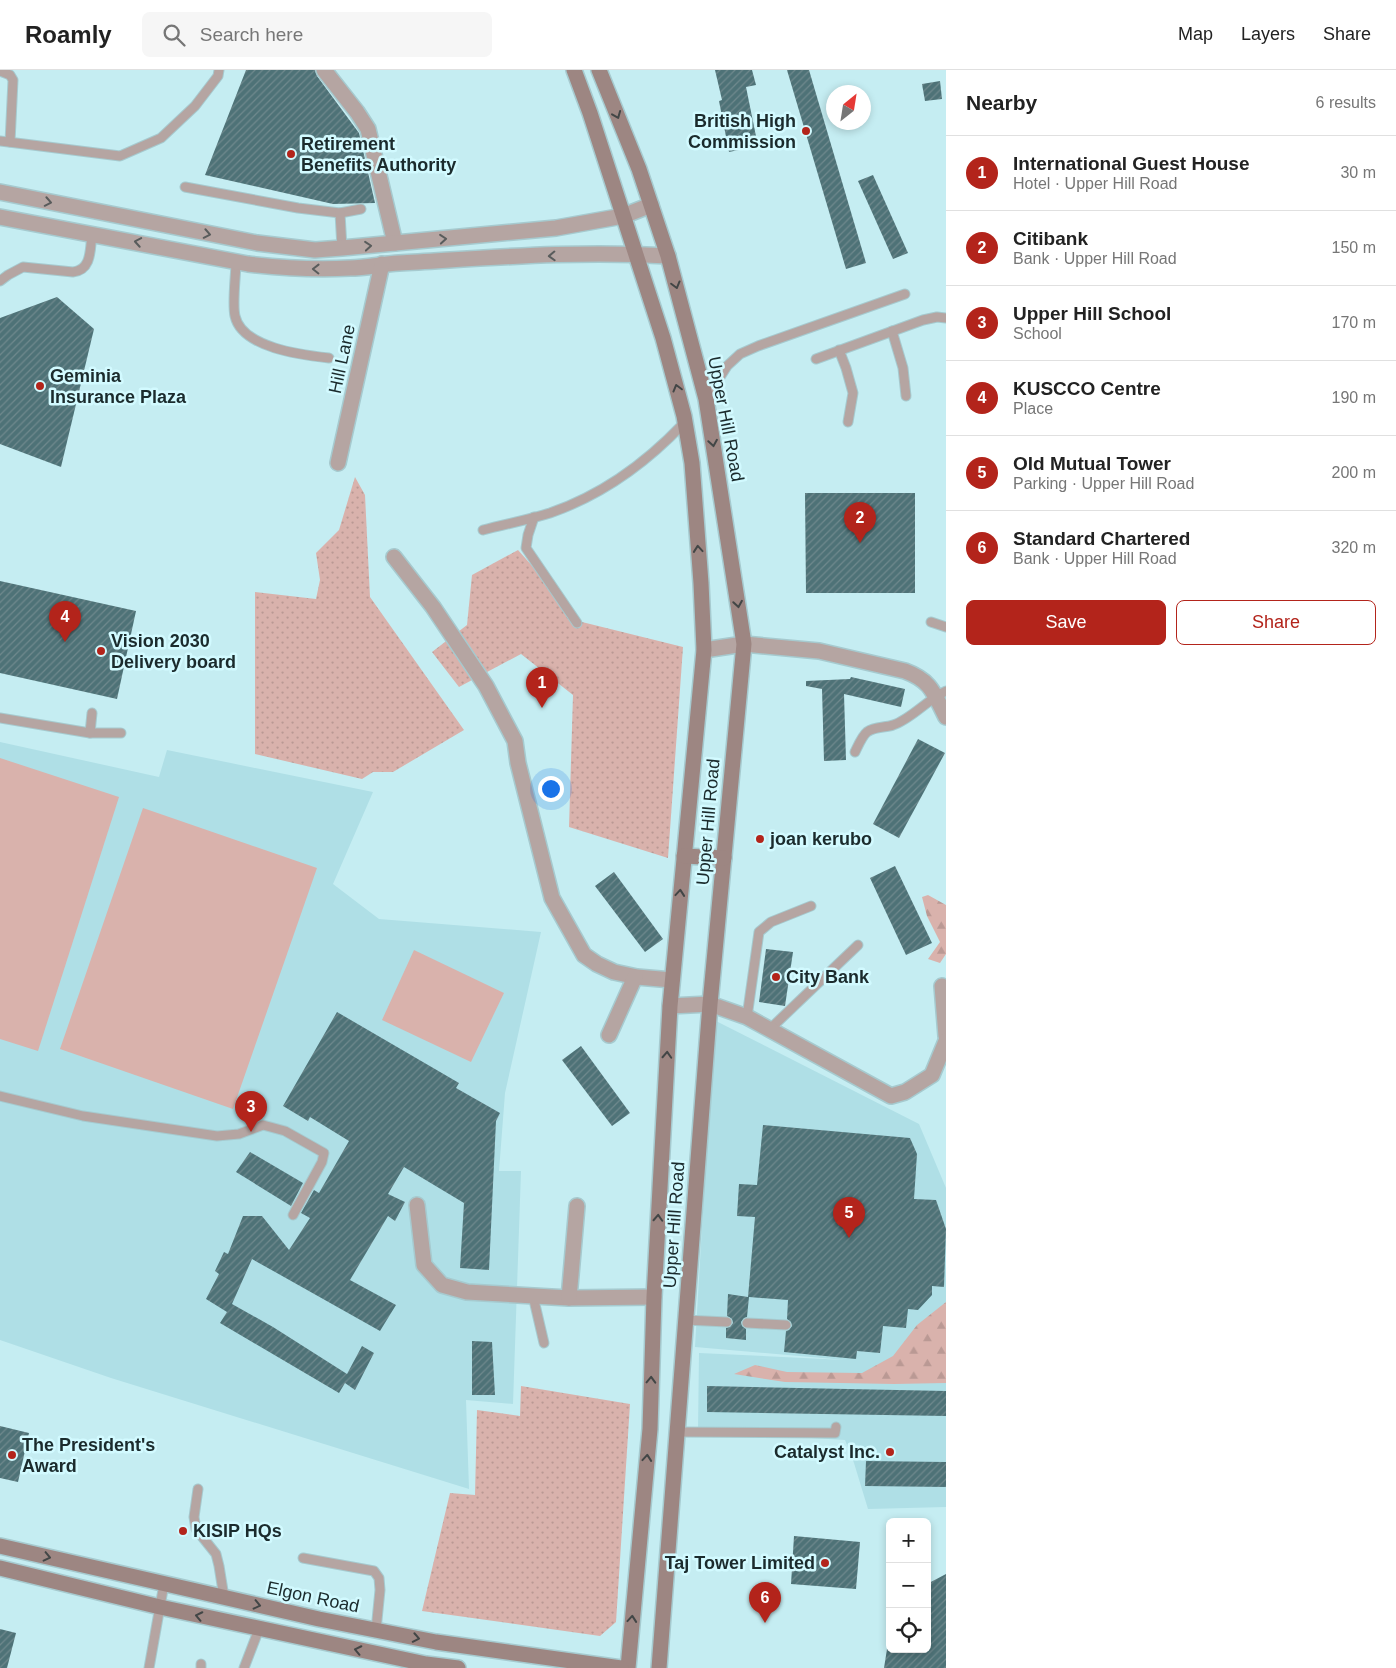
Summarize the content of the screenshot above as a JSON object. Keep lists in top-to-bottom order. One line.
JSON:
{"streets":{"street":["Hill Lane","Upper Hill Road","Elgon Road"]},"places":["British High Commission","Retirement Benefits Authority","Geminia Insurance Plaza","Vision 2030 Delivery board","joan kerubo","City Bank","Catalyst Inc.","The President's Award","KISIP HQs","Taj Tower Limited"],"north":"top right","page":{"header":"Roamly","search":"Search here","nav":["Map","Layers","Share"],"heading":["Nearby","6 results"],"list":[{"mark":"1","name":"International Guest House","note":"Hotel · Upper Hill Road","value":"30 m"},{"mark":"2","name":"Citibank","note":"Bank · Upper Hill Road","value":"150 m"},{"mark":"3","name":"Upper Hill School","note":"School","value":"170 m"},{"mark":"4","name":"KUSCCO Centre","note":"Place","value":"190 m"},{"mark":"5","name":"Old Mutual Tower","note":"Parking · Upper Hill Road","value":"200 m"},{"mark":"6","name":"Standard Chartered","note":"Bank · Upper Hill Road","value":"320 m"}],"pins":["2","4","1","3","5","6"],"buttons":["Save","Share"],"map_buttons":["+","−"]}}
